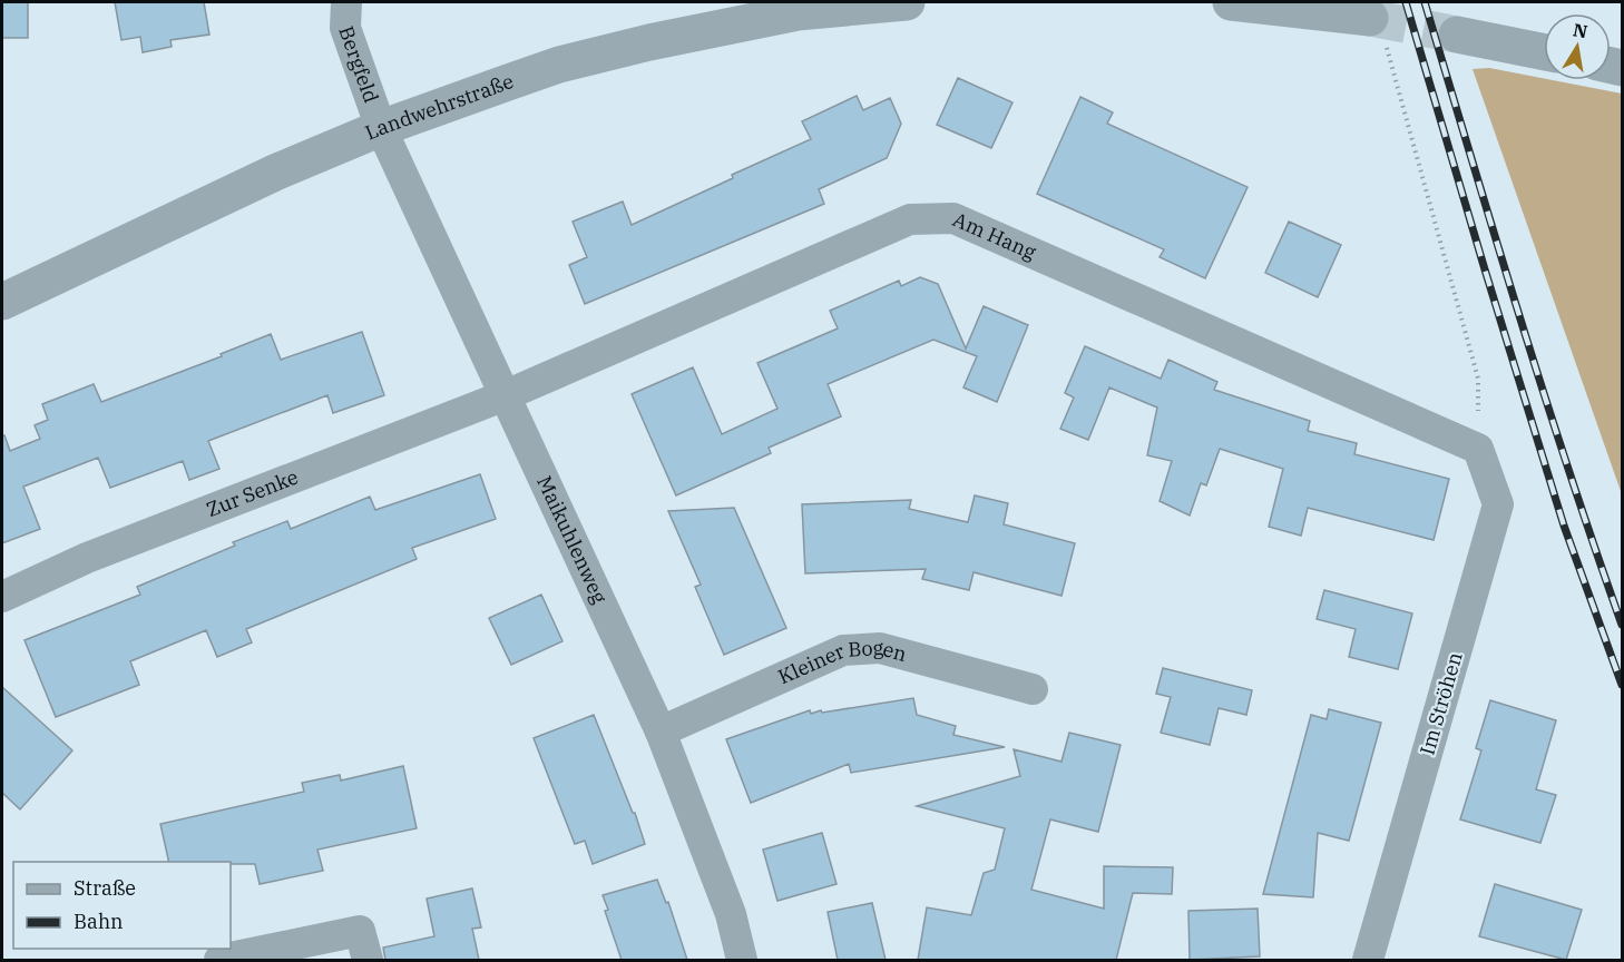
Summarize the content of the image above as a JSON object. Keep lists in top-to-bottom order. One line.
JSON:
{"streets":{"street":["Bergfeld","Landwehrstraße","Am Hang","Zur Senke","Maikuhlenweg","Kleiner Bogen","Im Ströhen"]},"crossings":[["Bergfeld","Landwehrstraße"],["Bergfeld","Maikuhlenweg"],["Landwehrstraße","Maikuhlenweg"],["Am Hang","Zur Senke"],["Am Hang","Maikuhlenweg"],["Am Hang","Im Ströhen"],["Zur Senke","Maikuhlenweg"],["Maikuhlenweg","Kleiner Bogen"]],"legend":["Straße","Bahn"],"north":"top"}
